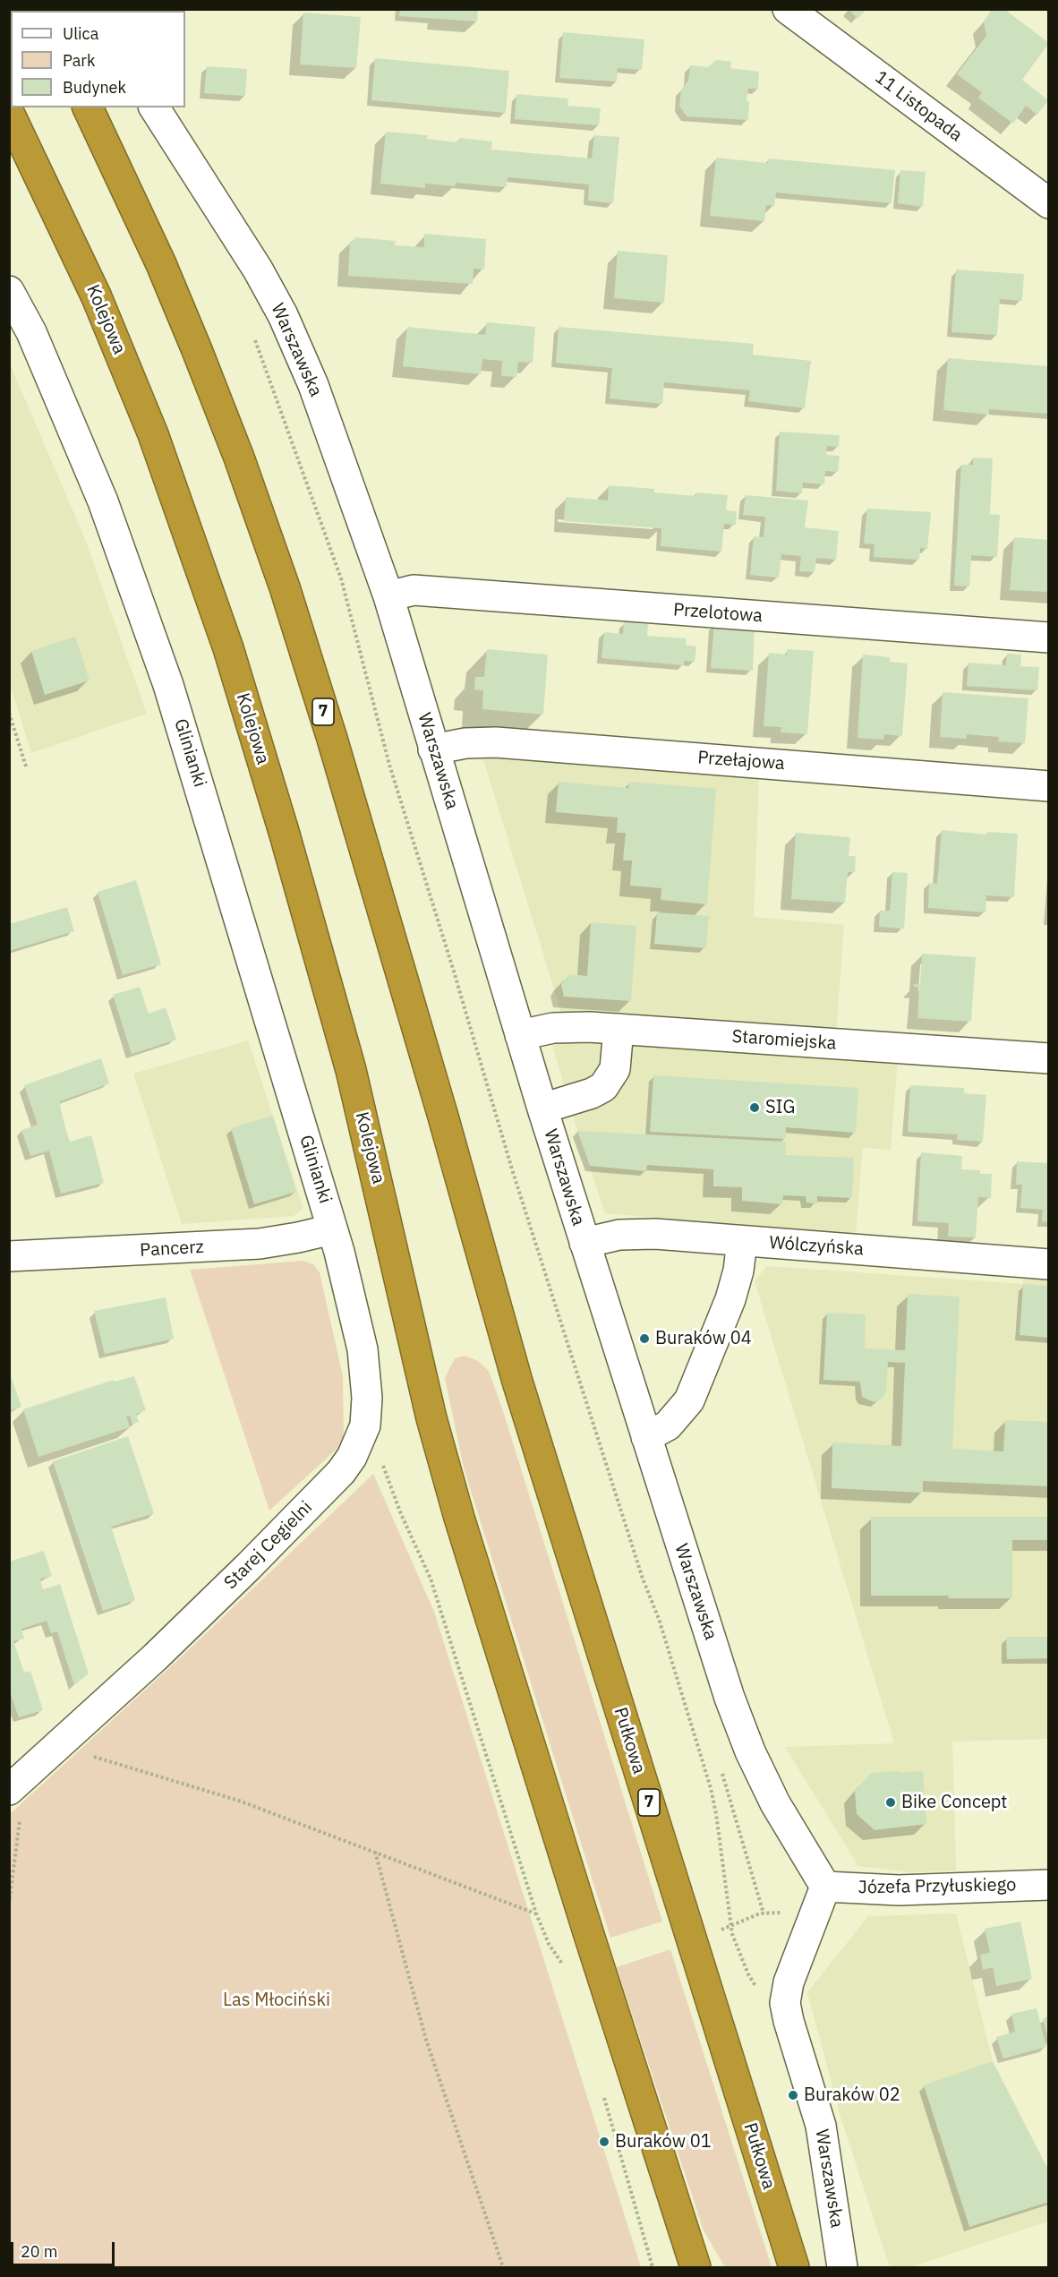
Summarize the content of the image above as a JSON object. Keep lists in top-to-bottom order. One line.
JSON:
{"streets":{"highway":["Kolejowa","7","Pułkowa"],"street":["11 Listopada","Warszawska","Przelotowa","Glinianki","Przełajowa","Staromiejska","Wólczyńska","Pancerz","Starej Cegielni","Józefa Przyłuskiego"]},"crossings":[["Warszawska","Przelotowa"],["Warszawska","Przełajowa"],["Warszawska","Staromiejska"],["Warszawska","Wólczyńska"],["Warszawska","Józefa Przyłuskiego"],["Glinianki","Pancerz"],["Glinianki","Starej Cegielni"],["Pancerz","Starej Cegielni"]],"parks":["Las Młociński"],"places":["SIG","Buraków 04","Bike Concept","Buraków 02","Buraków 01"],"legend":["Ulica","Park","Budynek"],"scale_bar":"20 m"}
